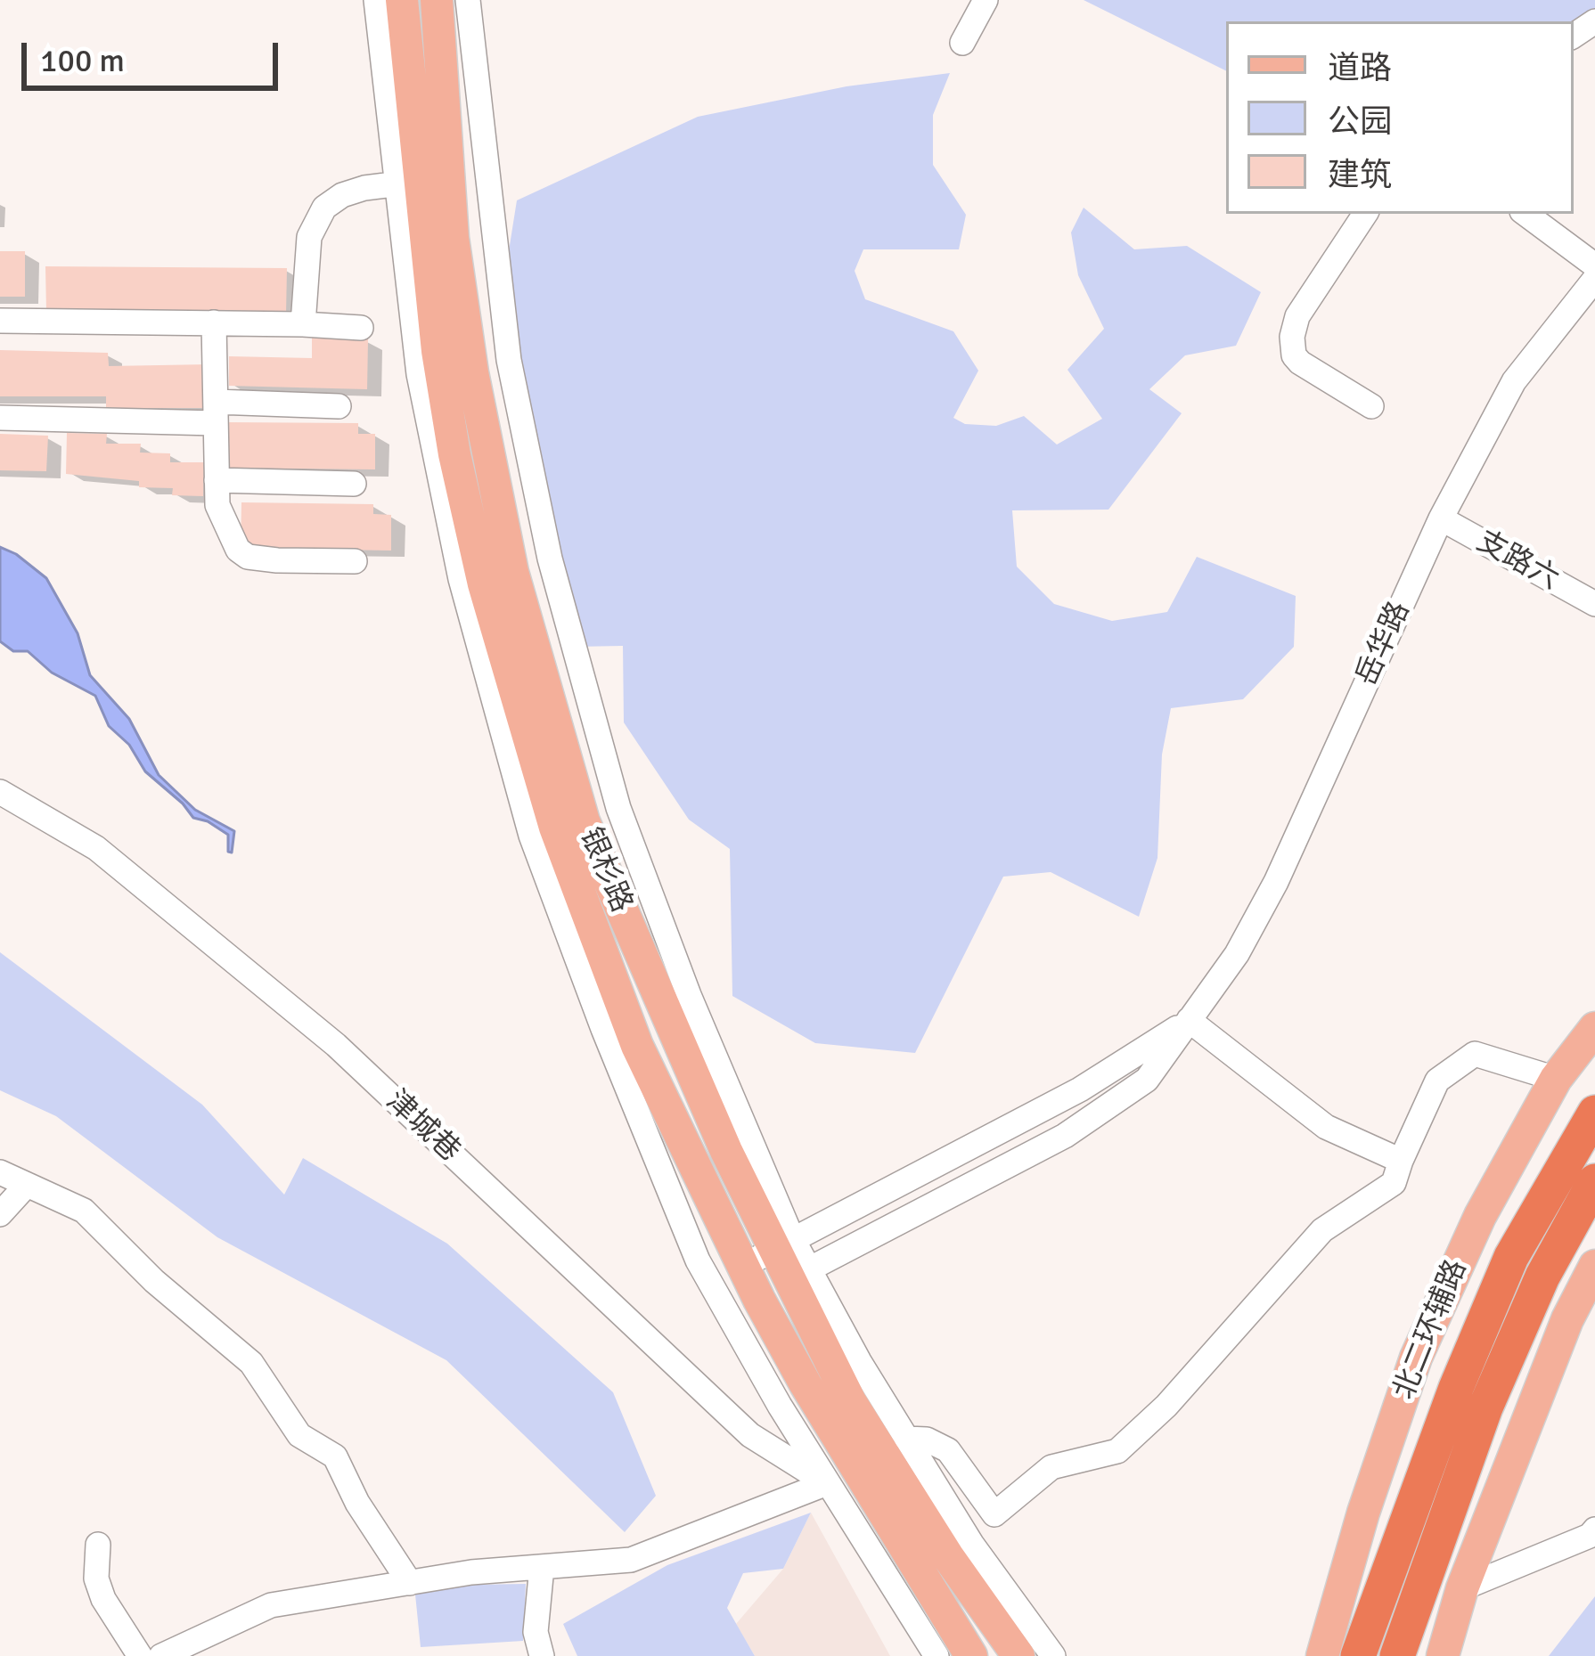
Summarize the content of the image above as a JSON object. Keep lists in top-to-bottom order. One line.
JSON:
{"streets":{"main road":["银杉路","北二环辅路"],"street":["支路六","岳华路","津城巷"]},"crossings":[["支路六","岳华路"],["岳华路","银杉路"],["银杉路","津城巷"]],"legend":["道路","公园","建筑"],"scale_bar":"100 m"}
